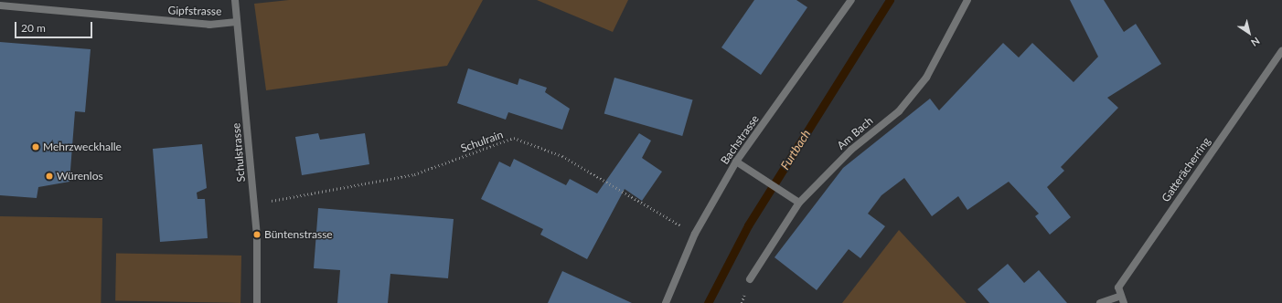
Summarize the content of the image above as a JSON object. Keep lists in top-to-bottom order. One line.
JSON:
{"streets":{"street":["Gipfstrasse","Am Bach","Bachstrasse","Schulstrasse","Gatterächerring"],"path":["Schulrain"]},"crossings":[["Gipfstrasse","Schulstrasse"],["Bachstrasse","Schulrain"],["Schulrain","Schulstrasse"]],"water":["Furtbach"],"places":["Mehrzweckhalle","Würenlos","Büntenstrasse"],"scale_bar":"20 m","north":"bottom right"}
